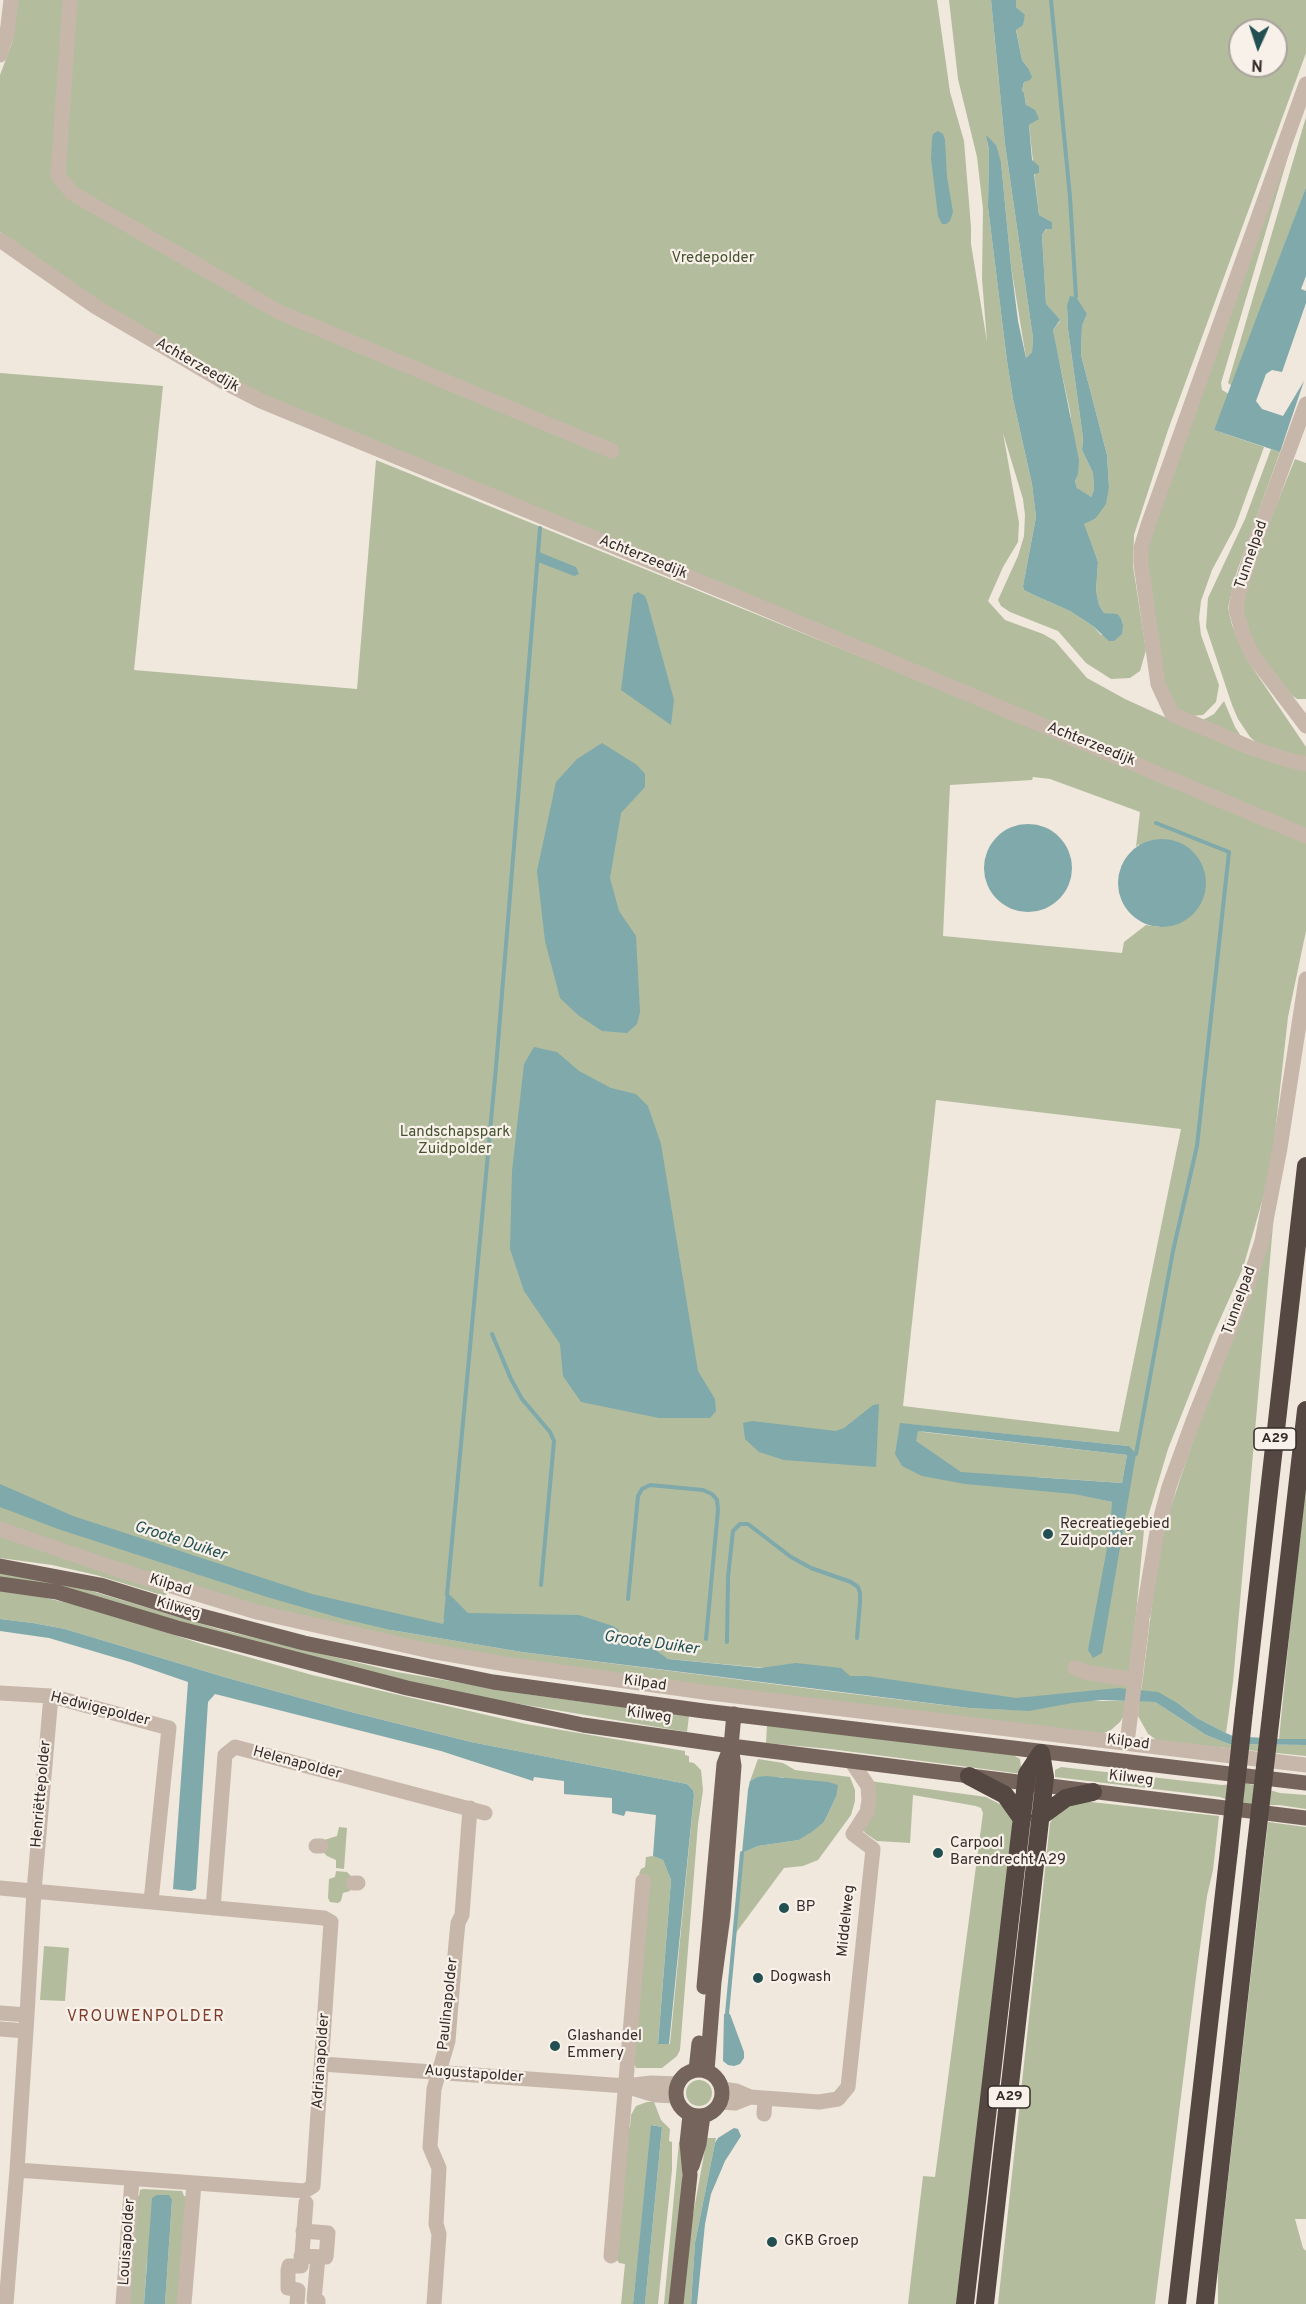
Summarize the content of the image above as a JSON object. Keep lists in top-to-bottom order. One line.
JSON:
{"streets":{"highway":["A29"],"main road":["Kilweg"],"street":["Achterzeedijk","Tunnelpad","Kilpad","Hedwigepolder","Helenapolder","Henriëttepolder","Middelweg","Paulinapolder","Adrianapolder","Augustapolder","Louisapolder"]},"crossings":[["Tunnelpad","Kilpad"],["A29","Kilweg"],["Kilweg","Middelweg"],["Hedwigepolder","Henriëttepolder"],["Hedwigepolder","Adrianapolder"],["Helenapolder","Paulinapolder"],["Helenapolder","Adrianapolder"],["Henriëttepolder","Adrianapolder"],["Middelweg","Augustapolder"],["Paulinapolder","Augustapolder"],["Adrianapolder","Augustapolder"],["Adrianapolder","Louisapolder"]],"districts":["VROUWENPOLDER"],"water":["Groote Duiker"],"parks":["Vredepolder","Landschapspark Zuidpolder"],"places":["Recreatiegebied Zuidpolder","Carpool Barendrecht A29","BP","Dogwash","Glashandel Emmery","GKB Groep"],"north":"bottom"}
